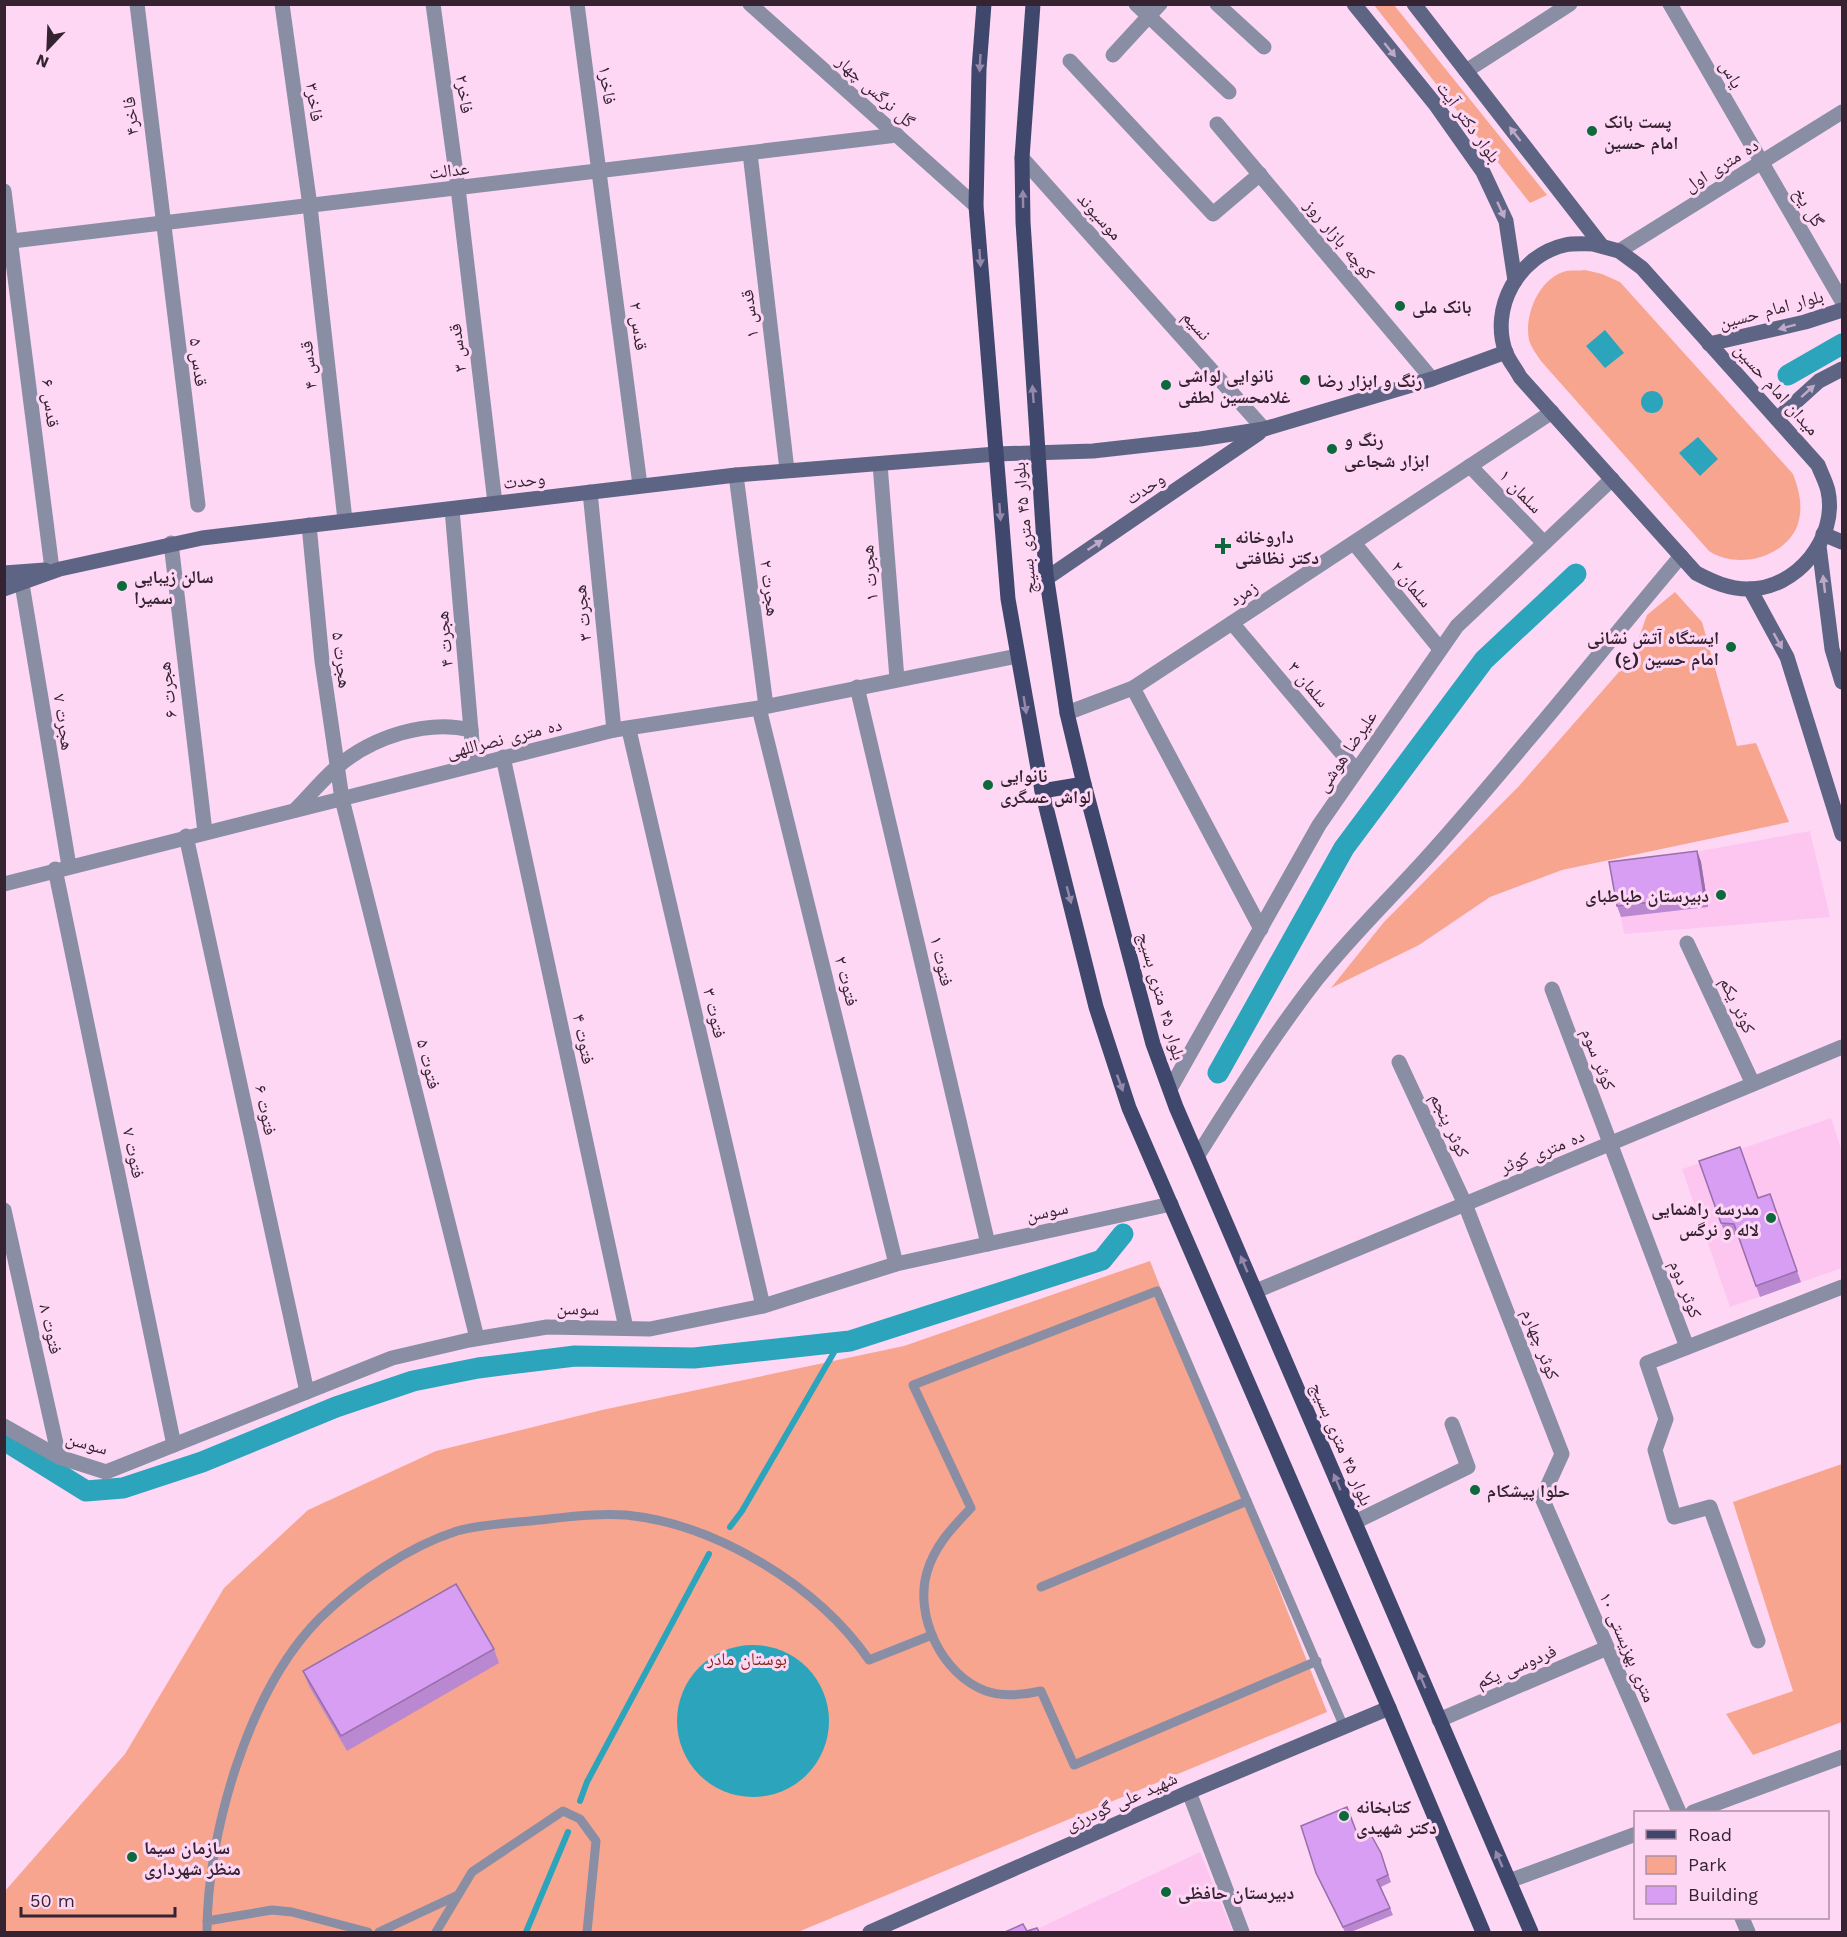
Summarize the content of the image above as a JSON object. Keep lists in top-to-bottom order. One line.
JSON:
{"streets":{"main road":["بلوار ۴۵ متری بسیج"],"street":["یاس","فاخر۱","گل نرگس چهار","فاخر۲","فاخر۳","فاخر۴","بلوار دکتر آیت","ده متری اول","عدالت","گل یخ","موسیوند","کوچه بازار روز","بلوار امام حسین","قدس ۱","نسیم","قدس ۲","قدس ۳","قدس ۵","قدس ۴","میدان امام حسین","قدس ۶","وحدت","سلمان ۱","هجرت ۱","سلمان ۲","هجرت ۲","زمرد","هجرت ۳","هجرت ۴","هجرت ۵","سلمان ۳","هجرت ۶","هجرت ۷","ده متری نصراللهی","علیرضا هوشی","فتوت ۱","فتوت ۲","کوثر یکم","فتوت ۳","فتوت ۴","کوثر سوم","فتوت ۵","فتوت ۶","کوثر پنجم","ده متری کوثر","فتوت ۷","سوسن","کوثر دوم","فتوت ۸","کوثر چهارم","۱۰ متری بهزیستی","فردوسی یکم","شهید علی گودرزی"]},"crossings":[["یاس","ده متری اول"],["یاس","گل یخ"],["فاخر۱","عدالت"],["فاخر۱","قدس ۲"],["گل نرگس چهار","عدالت"],["گل نرگس چهار","بلوار ۴۵ متری بسیج"],["فاخر۲","عدالت"],["فاخر۲","قدس ۳"],["فاخر۳","عدالت"],["فاخر۳","قدس ۴"],["فاخر۴","عدالت"],["فاخر۴","قدس ۵"],["بلوار دکتر آیت","میدان امام حسین"],["ده متری اول","گل یخ"],["ده متری اول","میدان امام حسین"],["عدالت","قدس ۱"],["عدالت","قدس ۲"],["عدالت","قدس ۳"],["عدالت","قدس ۵"],["عدالت","قدس ۴"],["عدالت","قدس ۶"],["موسیوند","نسیم"],["موسیوند","بلوار ۴۵ متری بسیج"],["کوچه بازار روز","وحدت"],["بلوار امام حسین","میدان امام حسین"],["قدس ۱","وحدت"],["نسیم","وحدت"],["قدس ۲","وحدت"],["قدس ۳","وحدت"],["قدس ۴","وحدت"],["میدان امام حسین","وحدت"],["میدان امام حسین","زمرد"],["میدان امام حسین","علیرضا هوشی"],["قدس ۶","وحدت"],["وحدت","بلوار ۴۵ متری بسیج"],["وحدت","هجرت ۱"],["وحدت","هجرت ۲"],["وحدت","هجرت ۳"],["وحدت","هجرت ۴"],["وحدت","هجرت ۵"],["وحدت","هجرت ۶"],["وحدت","هجرت ۷"],["سلمان ۱","زمرد"],["سلمان ۱","علیرضا هوشی"],["بلوار ۴۵ متری بسیج","زمرد"],["بلوار ۴۵ متری بسیج","ده متری نصراللهی"],["بلوار ۴۵ متری بسیج","علیرضا هوشی"],["بلوار ۴۵ متری بسیج","ده متری کوثر"],["بلوار ۴۵ متری بسیج","سوسن"],["بلوار ۴۵ متری بسیج","فردوسی یکم"],["بلوار ۴۵ متری بسیج","شهید علی گودرزی"],["هجرت ۱","ده متری نصراللهی"],["سلمان ۲","زمرد"],["سلمان ۲","علیرضا هوشی"],["هجرت ۲","ده متری نصراللهی"],["هجرت ۲","فتوت ۲"],["زمرد","سلمان ۳"],["هجرت ۳","ده متری نصراللهی"],["هجرت ۳","فتوت ۳"],["هجرت ۴","ده متری نصراللهی"],["هجرت ۵","ده متری نصراللهی"],["هجرت ۵","فتوت ۵"],["سلمان ۳","علیرضا هوشی"],["هجرت ۶","ده متری نصراللهی"],["هجرت ۷","ده متری نصراللهی"],["هجرت ۷","فتوت ۷"],["ده متری نصراللهی","فتوت ۱"],["ده متری نصراللهی","فتوت ۲"],["ده متری نصراللهی","فتوت ۳"],["ده متری نصراللهی","فتوت ۴"],["ده متری نصراللهی","فتوت ۵"],["ده متری نصراللهی","فتوت ۶"],["ده متری نصراللهی","فتوت ۷"],["فتوت ۱","سوسن"],["فتوت ۲","سوسن"],["کوثر یکم","ده متری کوثر"],["فتوت ۳","سوسن"],["فتوت ۴","سوسن"],["کوثر سوم","ده متری کوثر"],["کوثر سوم","کوثر دوم"],["فتوت ۵","سوسن"],["فتوت ۶","سوسن"],["کوثر پنجم","ده متری کوثر"],["کوثر پنجم","کوثر چهارم"],["ده متری کوثر","کوثر دوم"],["ده متری کوثر","کوثر چهارم"],["فتوت ۷","سوسن"],["سوسن","فتوت ۸"],["کوثر چهارم","۱۰ متری بهزیستی"],["۱۰ متری بهزیستی","فردوسی یکم"]],"parks":["بوستان مادر"],"places":{"other":["پست بانک امام حسین","بانک ملی","رنگ و ابزار رضا","نانوایی لواشی غلامحسین لطفی","رنگ و ابزار شجاعی","سالن زیبایی سمیرا","ایستگاه آتش نشانی امام حسین (ع)","نانوایی لواش عسگری","دبیرستان طباطبای","مدرسه راهنمایی لاله و نرگس","حلوا پیشکام","کتابخانه دکتر شهیدی","سازمان سیما منظر شهرداری","دبیرستان حافظی"],"health":["داروخانه دکتر نظافتی"]},"legend":["Road","Park","Building"],"scale_bar":"50 m","north":"bottom left"}
